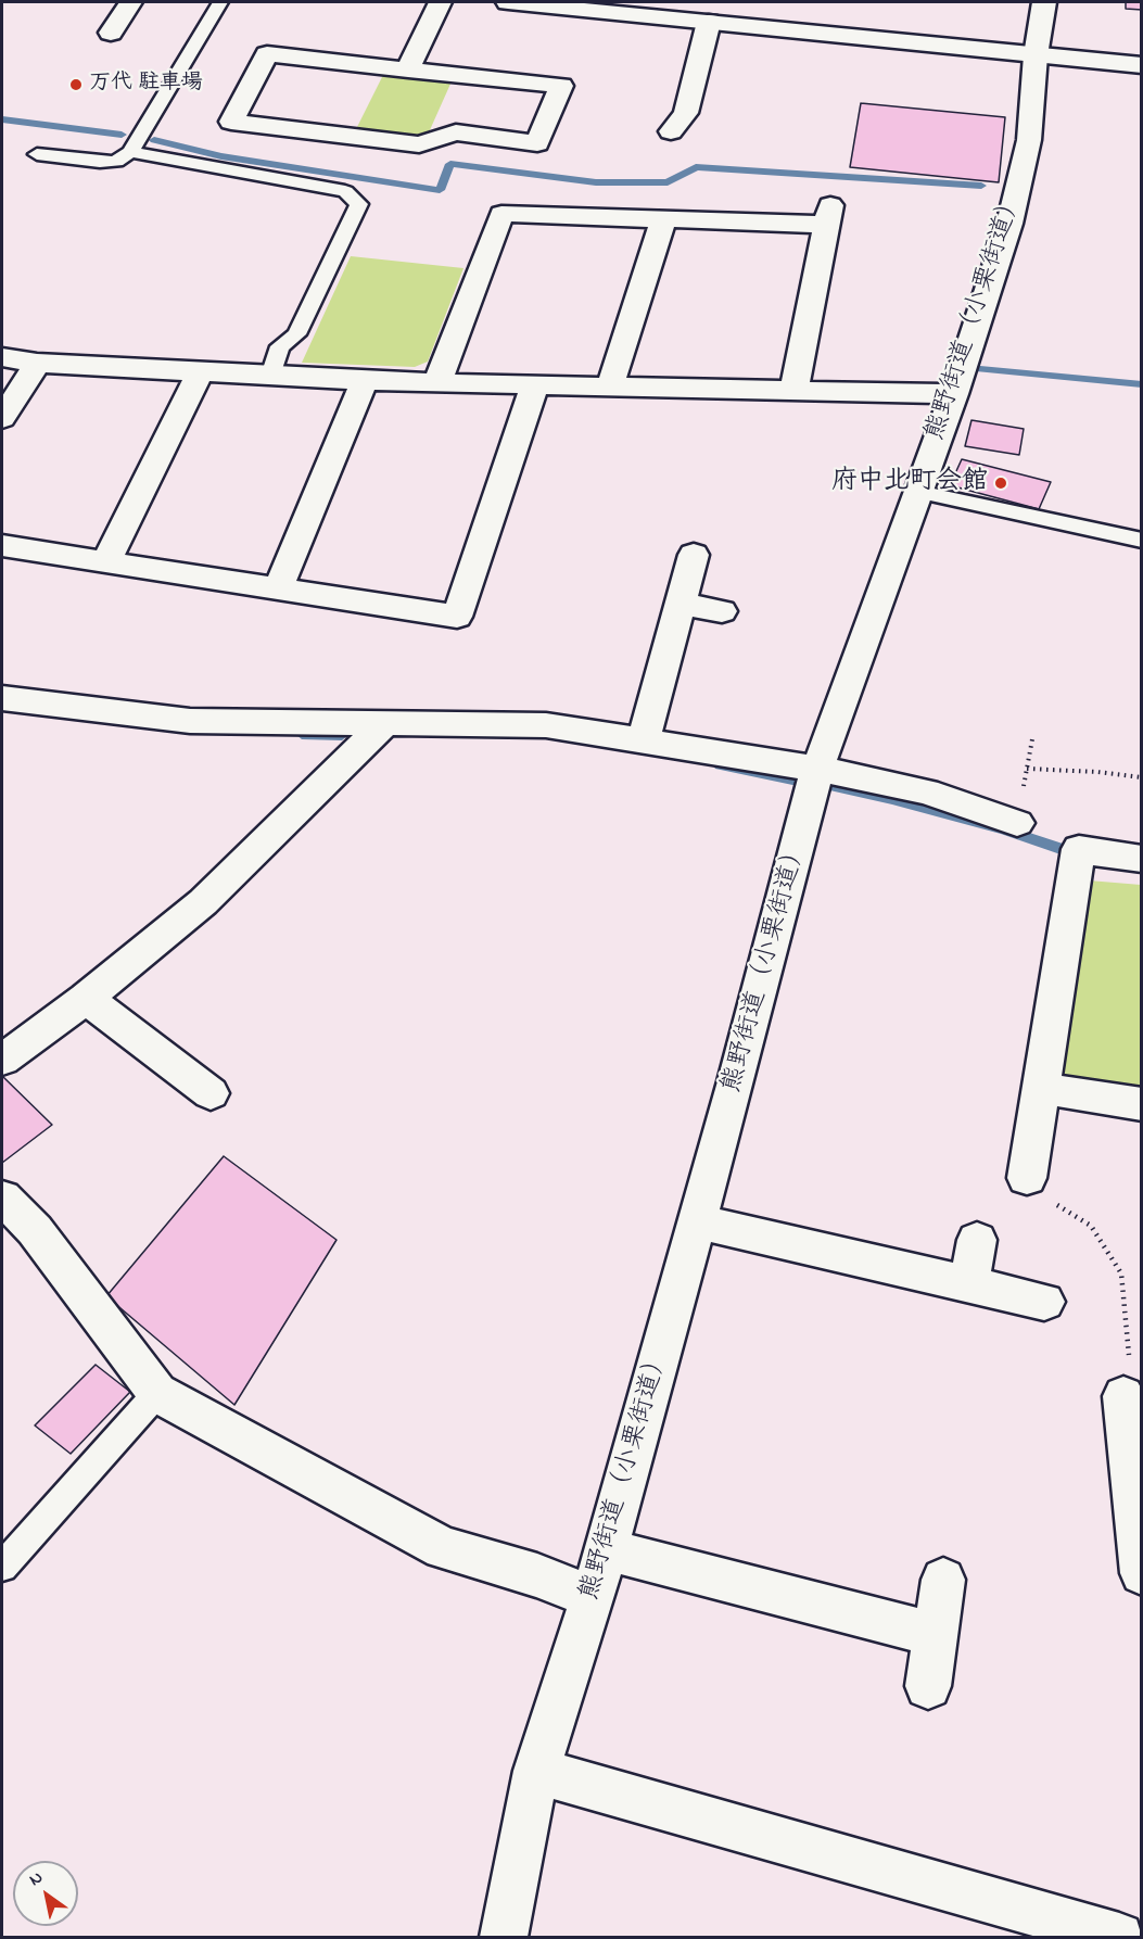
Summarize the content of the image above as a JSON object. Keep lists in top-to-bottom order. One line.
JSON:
{"streets":{"street":["熊野街道（小栗街道）"]},"places":["万代 駐車場","府中北町会館"],"north":"top left"}
